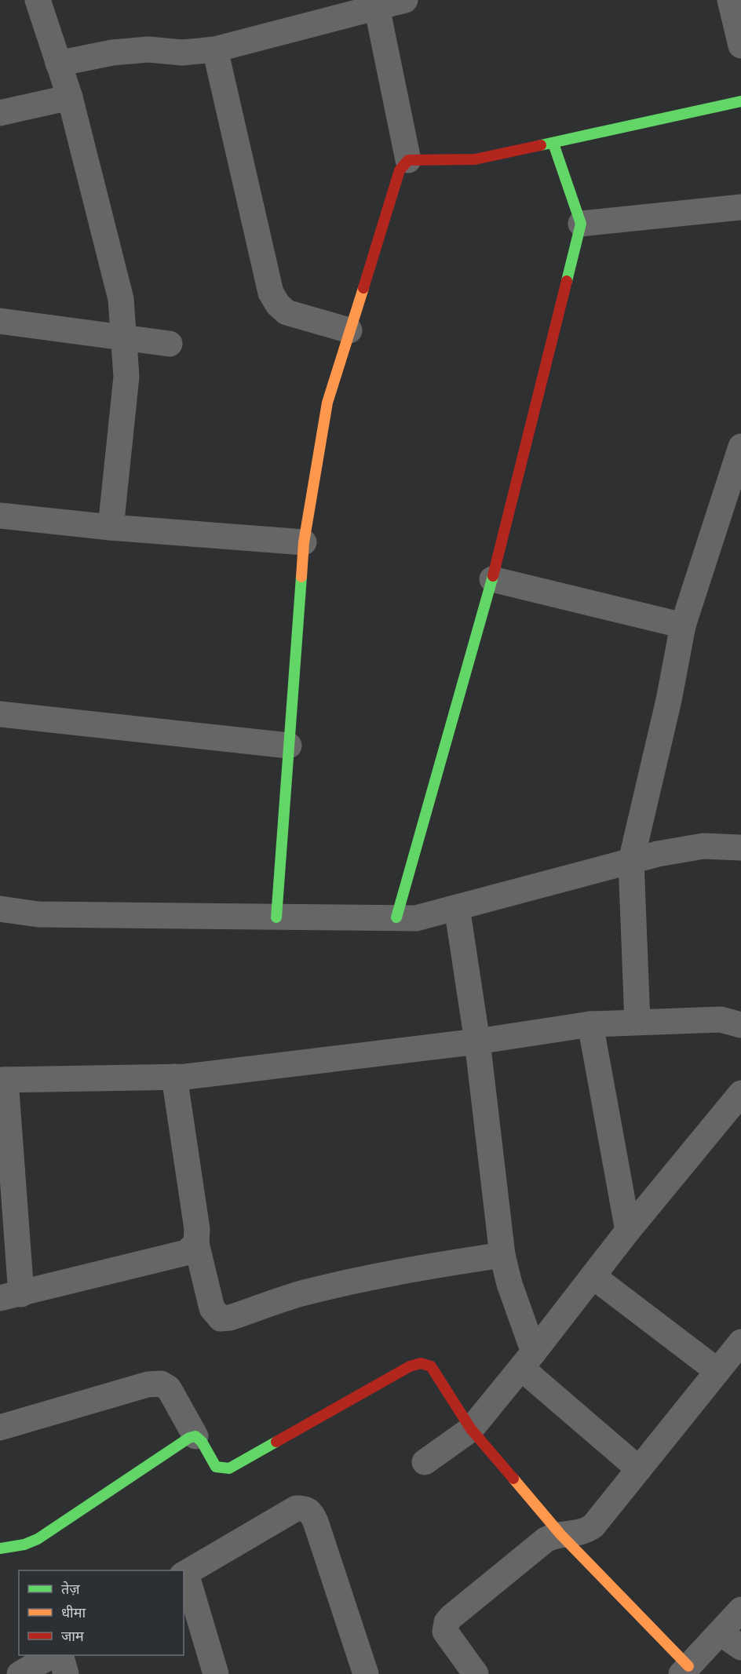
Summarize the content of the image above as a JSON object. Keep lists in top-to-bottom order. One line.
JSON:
{"legend":["तेज़","धीमा","जाम"]}
